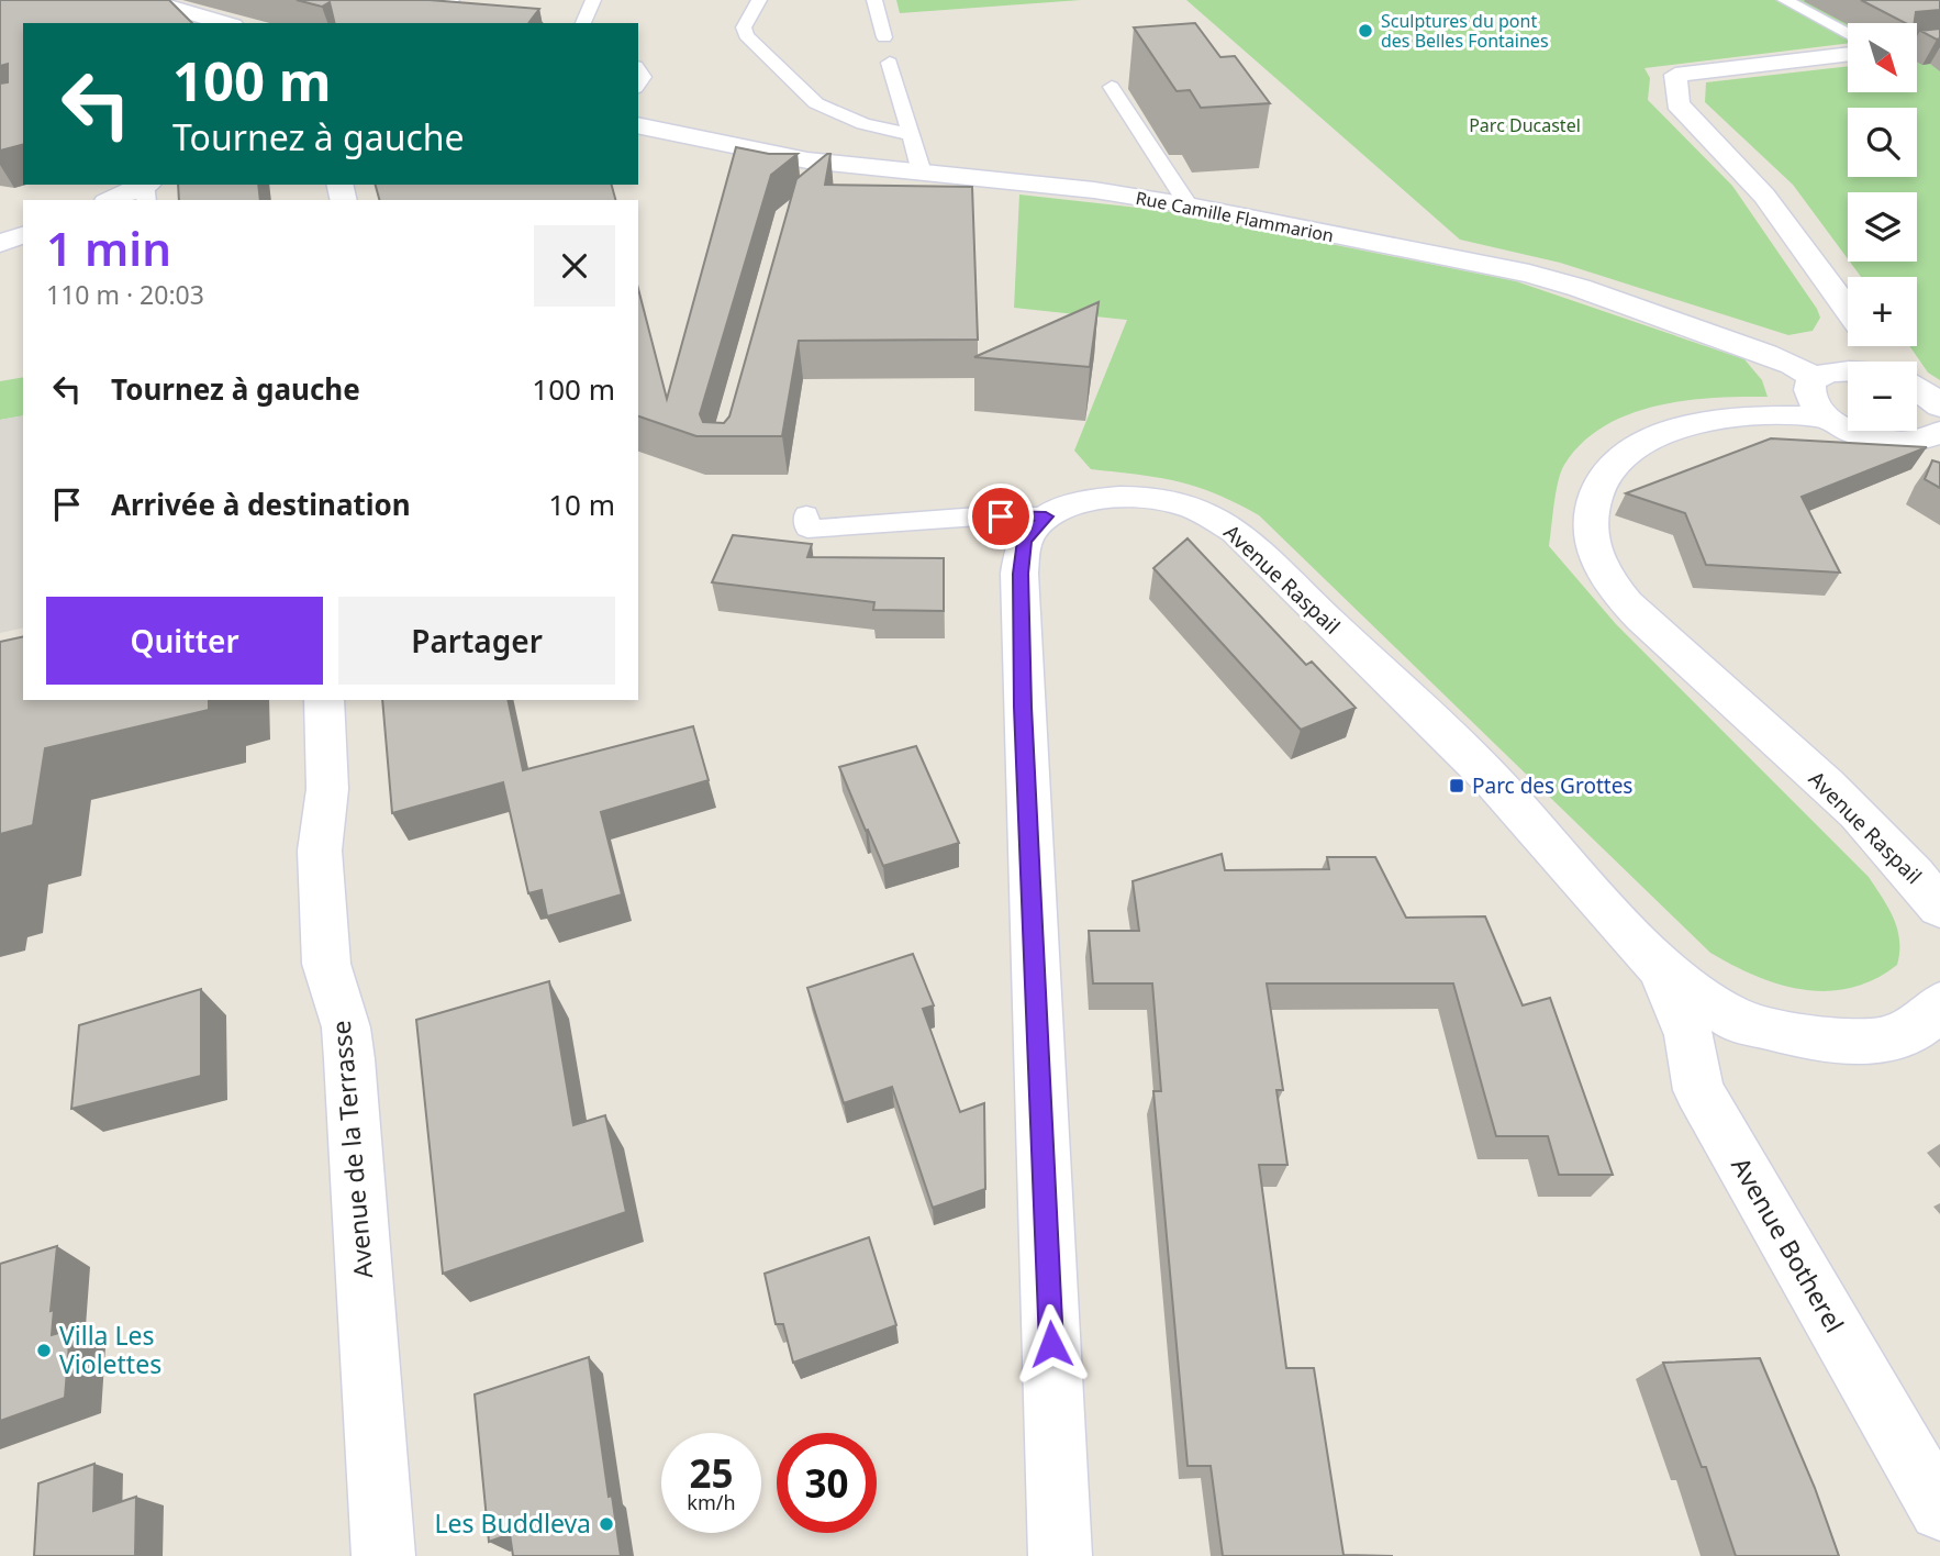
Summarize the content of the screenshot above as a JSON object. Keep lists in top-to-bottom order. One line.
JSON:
{"streets":{"street":["Rue Camille Flammarion","Avenue Raspail","Avenue de la Terrasse","Avenue Botherel"]},"crossings":[["Avenue Raspail","Avenue Botherel"]],"parks":["Parc Ducastel"],"places":{"other":["Sculptures du pont des Belles Fontaines","Villa Les Violettes","Les Buddleva"],"transit":["Parc des Grottes"]},"north":"bottom right","page":{"map_buttons":["+","−"],"turn":["100 m","Tournez à gauche"],"heading":["1 min","110 m · 20:03"],"list":[{"name":"Tournez à gauche","value":"100 m"},{"name":"Arrivée à destination","value":"10 m"}],"buttons":["Quitter","Partager"],"speed":"25 km/h","limit":"30"}}
